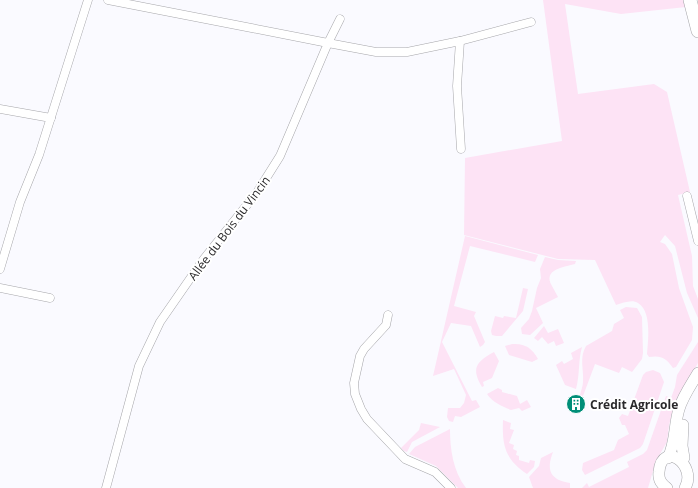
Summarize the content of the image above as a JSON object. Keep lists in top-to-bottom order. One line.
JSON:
{"streets":{"street":["Allée du Bois du Vincin"]},"places":{"building":["Crédit Agricole"]}}
